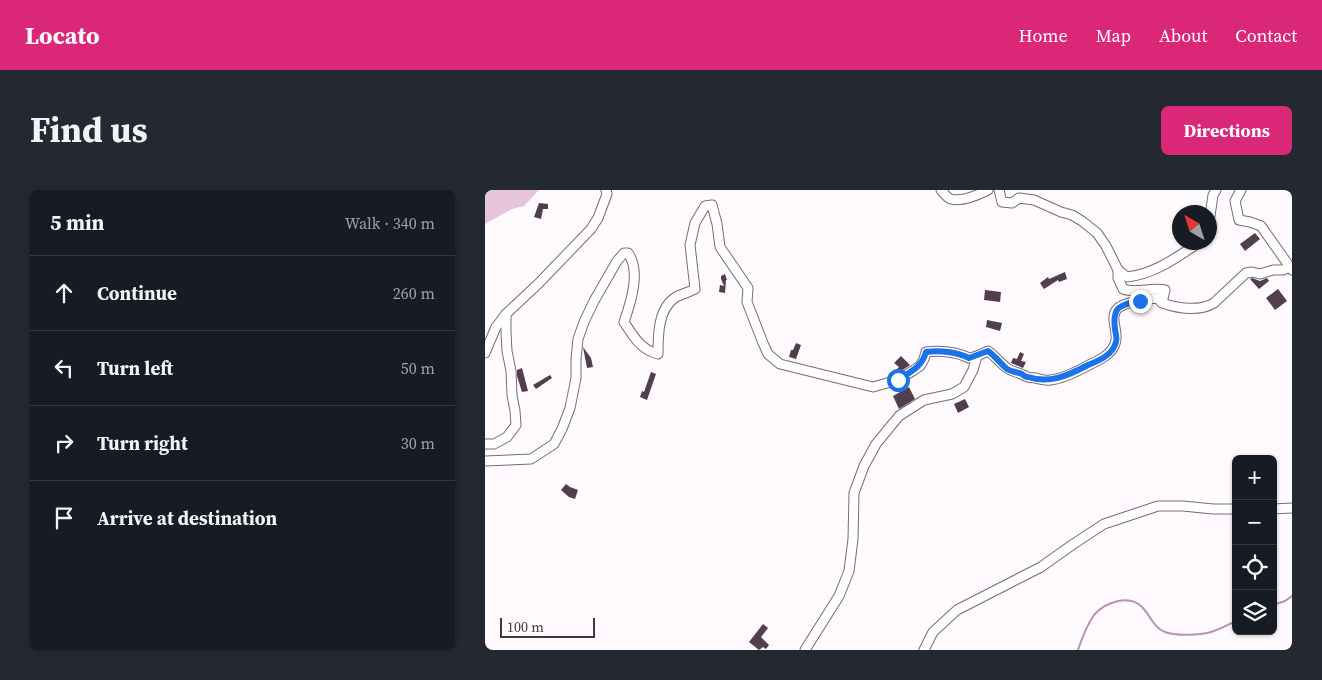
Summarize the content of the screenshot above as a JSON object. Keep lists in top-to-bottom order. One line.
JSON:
{"scale_bar":"100 m","north":"top left","page":{"header":"Locato","nav":["Home","Map","About","Contact"],"title":"Find us","buttons":"Directions","heading":["5 min","Walk · 340 m"],"list":[["Continue","260 m"],["Turn left","50 m"],["Turn right","30 m"],"Arrive at destination"],"map_buttons":["+","−"],"scale":"100 m"}}
